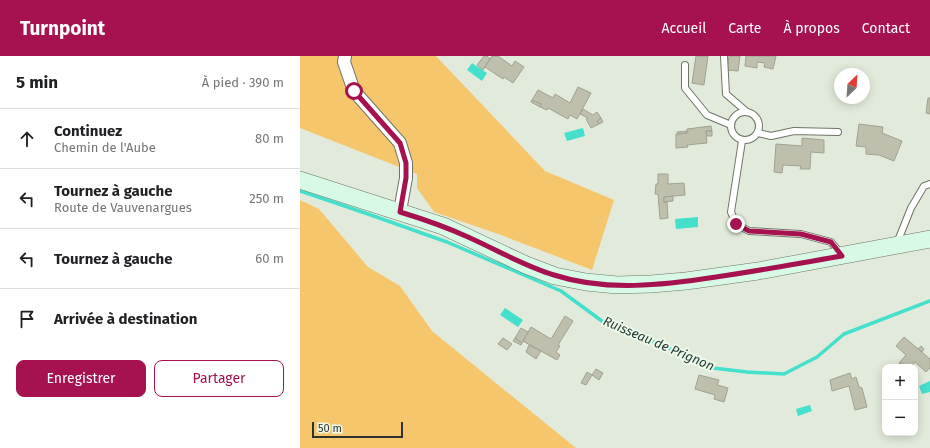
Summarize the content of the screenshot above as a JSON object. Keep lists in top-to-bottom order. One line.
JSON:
{"water":["Ruisseau de Prignon"],"scale_bar":"50 m","north":"top right","page":{"header":"Turnpoint","nav":["Accueil","Carte","À propos","Contact"],"heading":["5 min","À pied · 390 m"],"list":[["Continuez","Chemin de l'Aube","80 m"],["Tournez à gauche","Route de Vauvenargues","250 m"],["Tournez à gauche","60 m"],"Arrivée à destination"],"buttons":["Enregistrer","Partager"],"map_buttons":["+","−"],"scale":"50 m"}}
